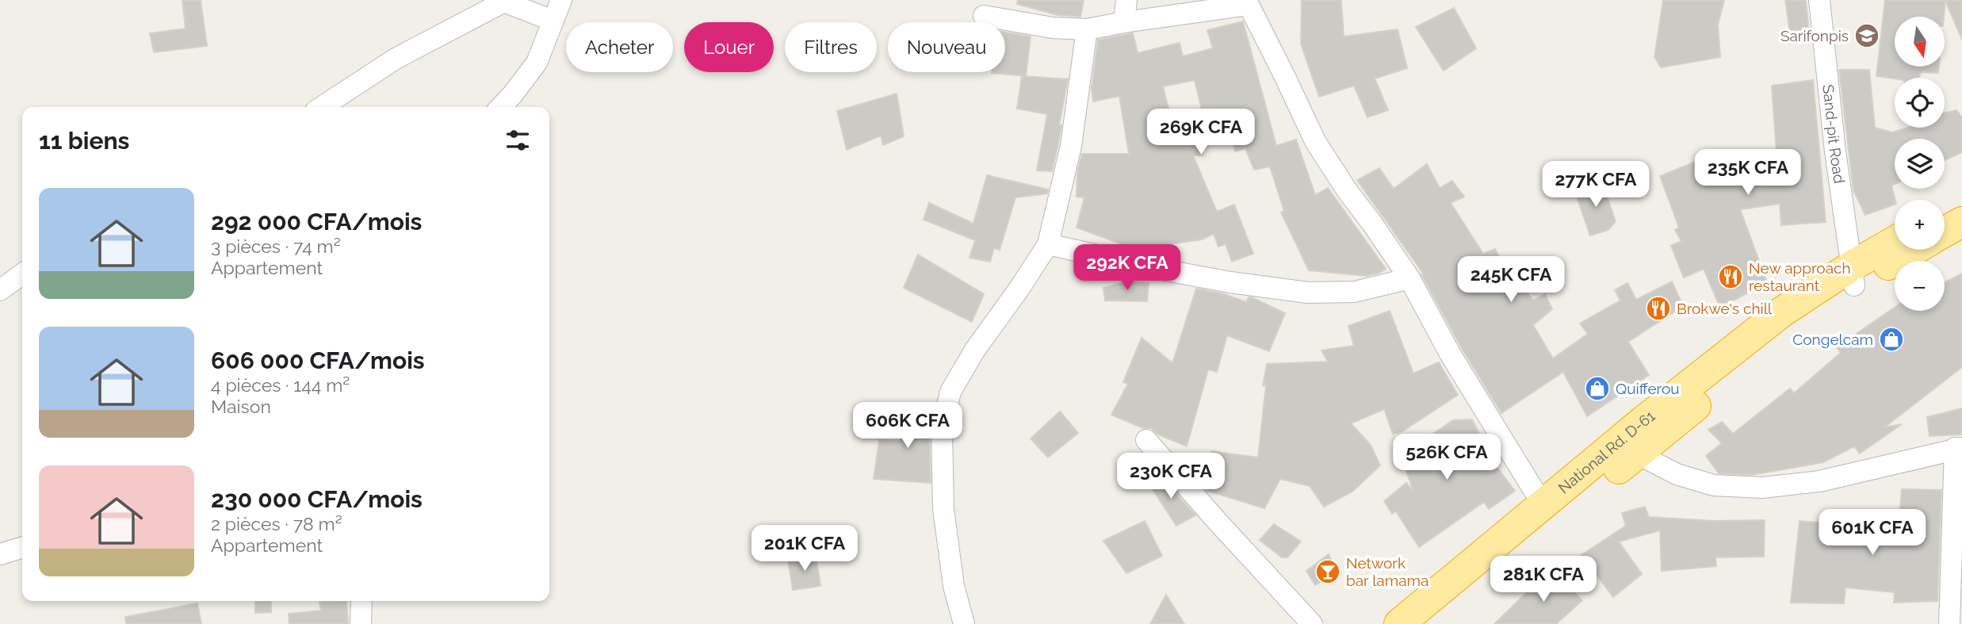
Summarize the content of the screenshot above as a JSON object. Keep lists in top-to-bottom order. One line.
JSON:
{"streets":{"highway":["National Rd. D-61"],"street":["Sand-pit Road"]},"crossings":[["Sand-pit Road","National Rd. D-61"]],"places":{"school or university":["Sarifonpis"],"restaurant":["New approach restaurant","Brokwe's chill"],"shop":["Congelcam","Quifferou"],"bar":["Network bar lamama"]},"north":"bottom","page":{"map_buttons":["+","−"],"chip":["Acheter","Louer","Filtres","Nouveau"],"heading":"11 biens","price":["269K CFA","235K CFA","277K CFA","292K CFA","245K CFA","606K CFA","526K CFA","230K CFA","601K CFA","201K CFA","281K CFA"],"list":[{"name":"292 000 CFA/mois","note":"3 pièces · 74 m² · Appartement"},{"name":"606 000 CFA/mois","note":"4 pièces · 144 m² · Maison"},{"name":"230 000 CFA/mois","note":"2 pièces · 78 m² · Appartement"}]}}
